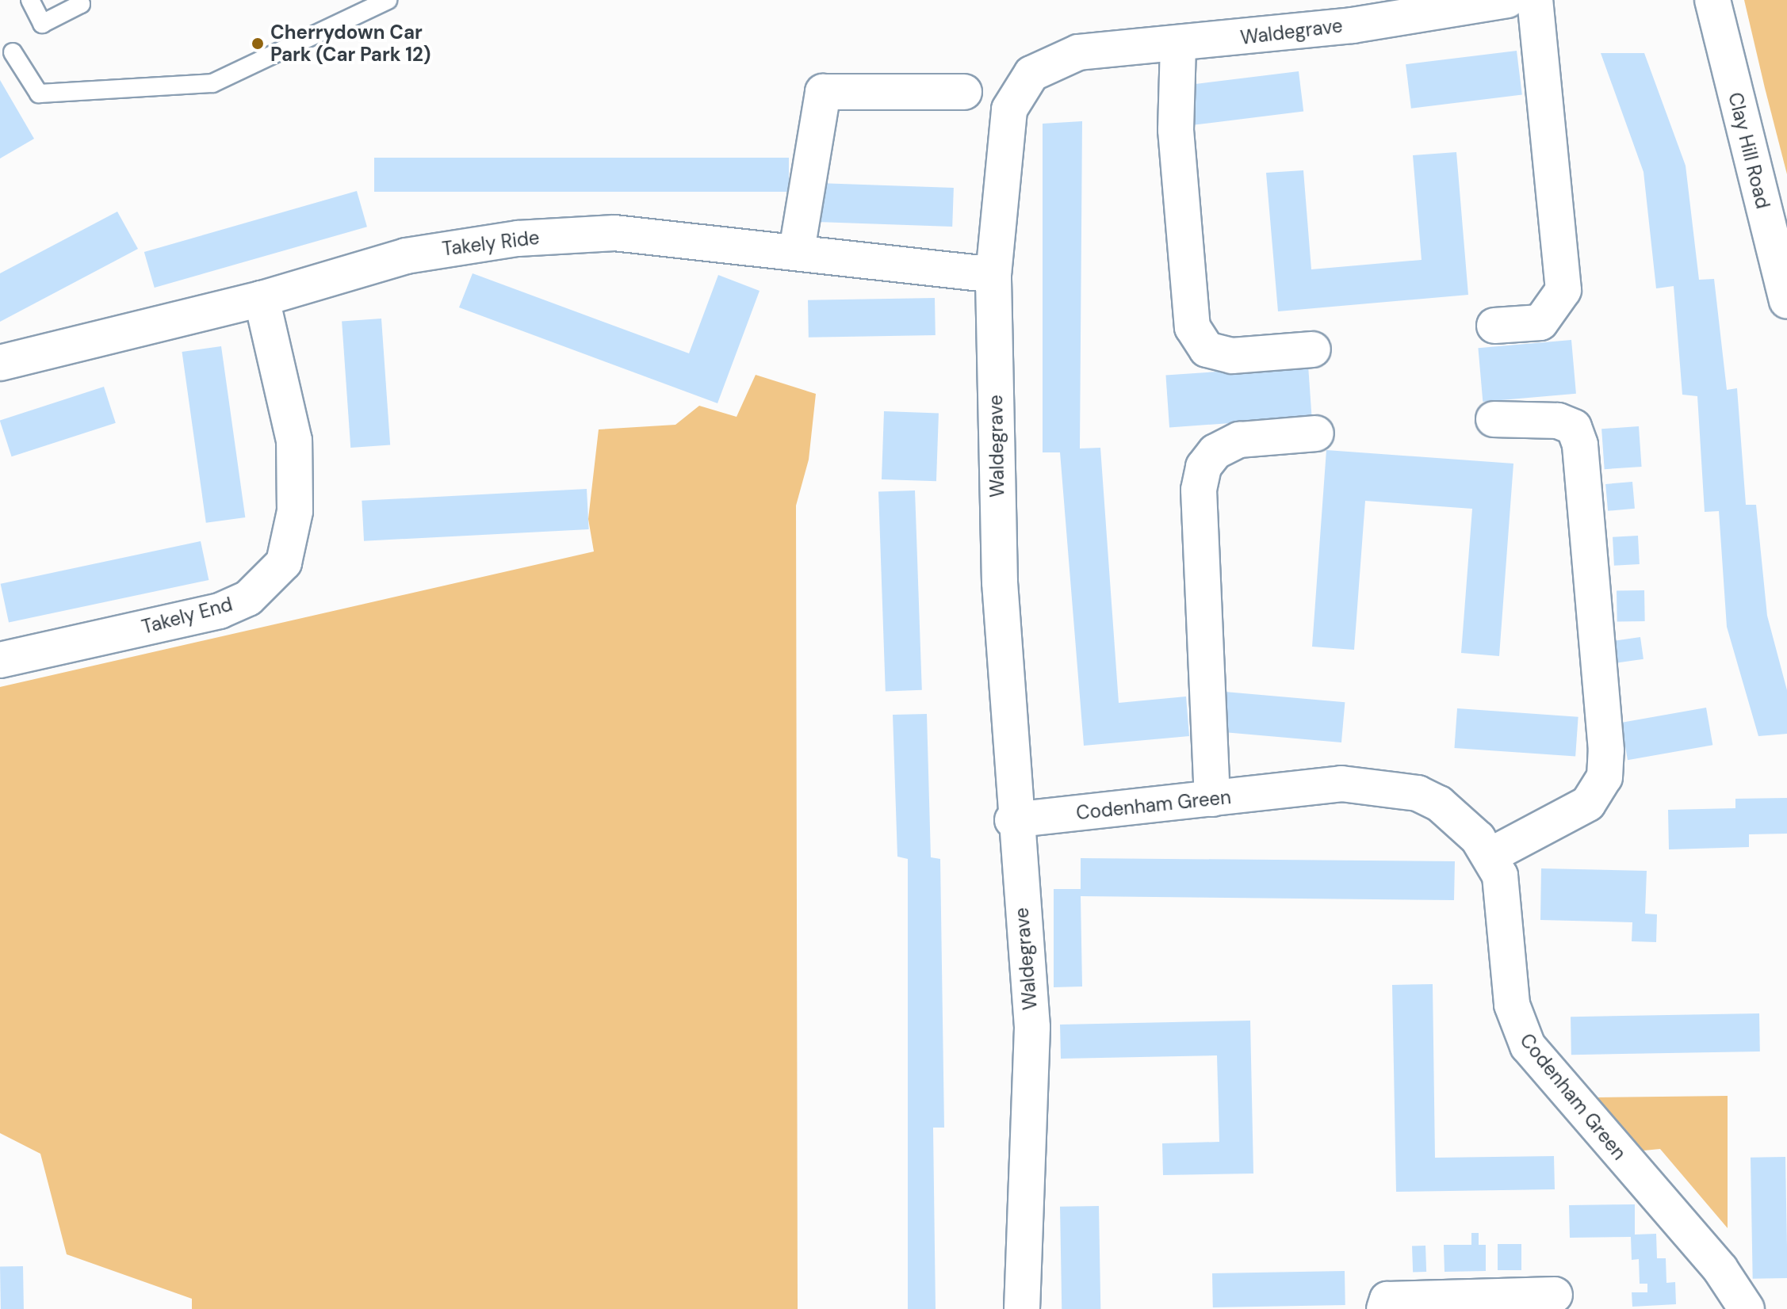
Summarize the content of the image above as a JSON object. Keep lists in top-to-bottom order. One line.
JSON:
{"streets":{"street":["Waldegrave","Clay Hill Road","Takely Ride","Takely End","Codenham Green"]},"crossings":[["Waldegrave","Takely Ride"],["Waldegrave","Codenham Green"],["Takely Ride","Takely End"]],"places":["Cherrydown Car Park (Car Park 12)"]}
